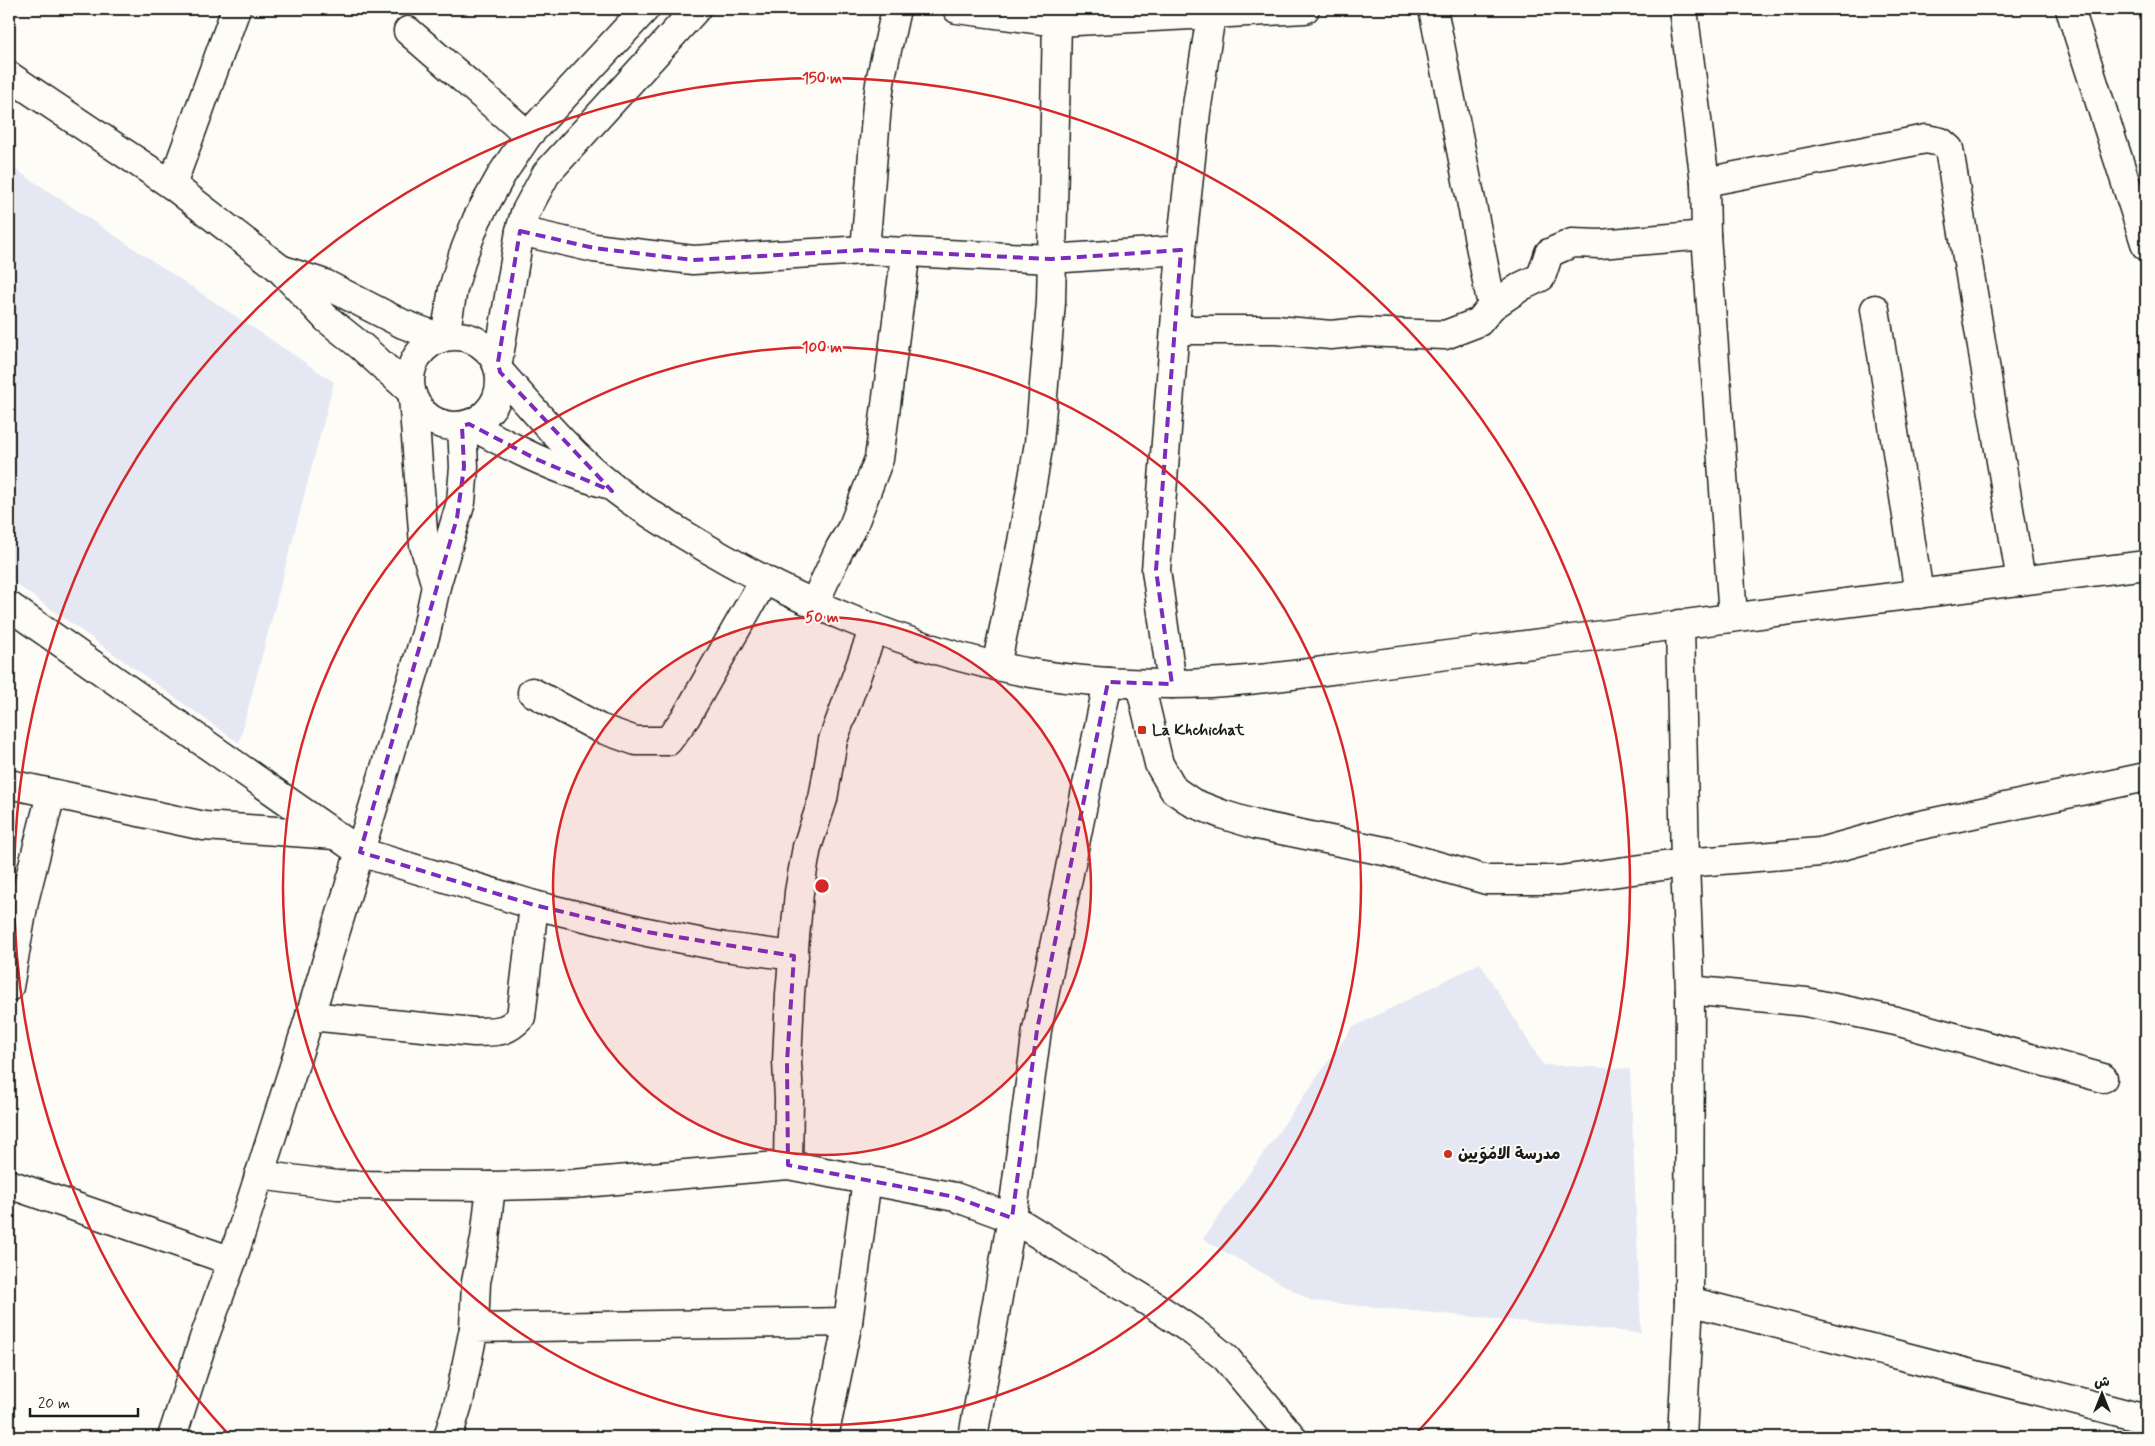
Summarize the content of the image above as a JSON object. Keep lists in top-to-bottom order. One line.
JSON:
{"places":{"transit":["La Khchichat"],"other":["مدرسة الامُوَيين"]},"scale_bar":"20 m","north":"top","rings":["150 m","100 m","50 m"]}
